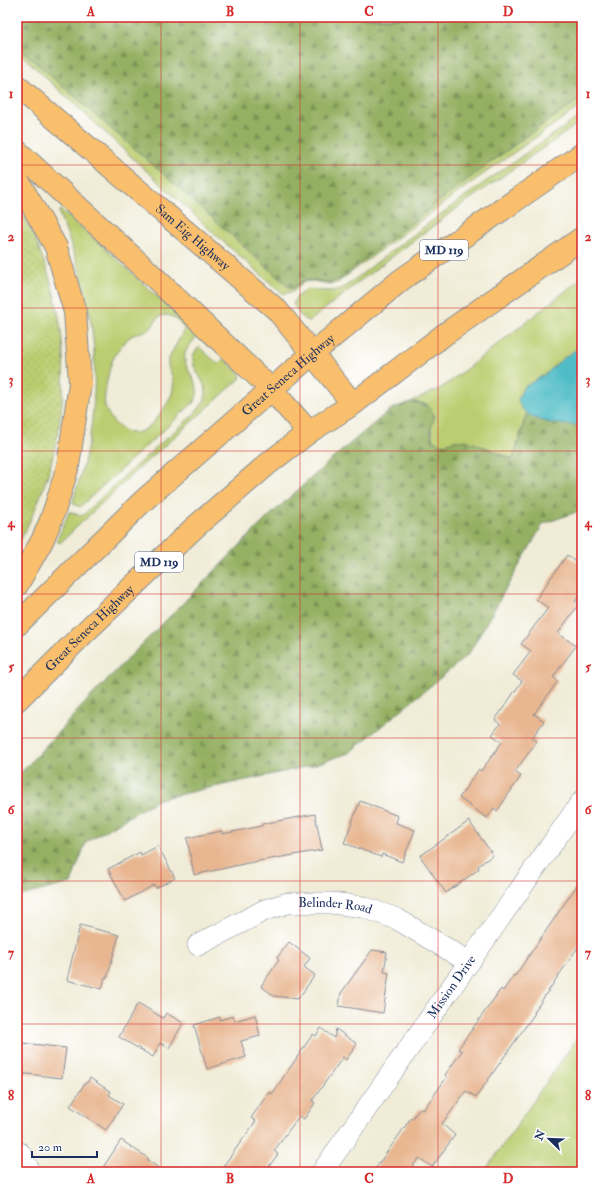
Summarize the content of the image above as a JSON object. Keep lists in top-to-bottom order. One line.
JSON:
{"streets":{"main road":["Sam Eig Highway","MD 119","Great Seneca Highway"],"street":["Belinder Road","Mission Drive"]},"crossings":[["Sam Eig Highway","Great Seneca Highway"],["Belinder Road","Mission Drive"]],"scale_bar":"20 m","north":"top left","grid":{"columns":["A","B","C","D"],"rows":["1","2","3","4","5","6","7","8"]}}
